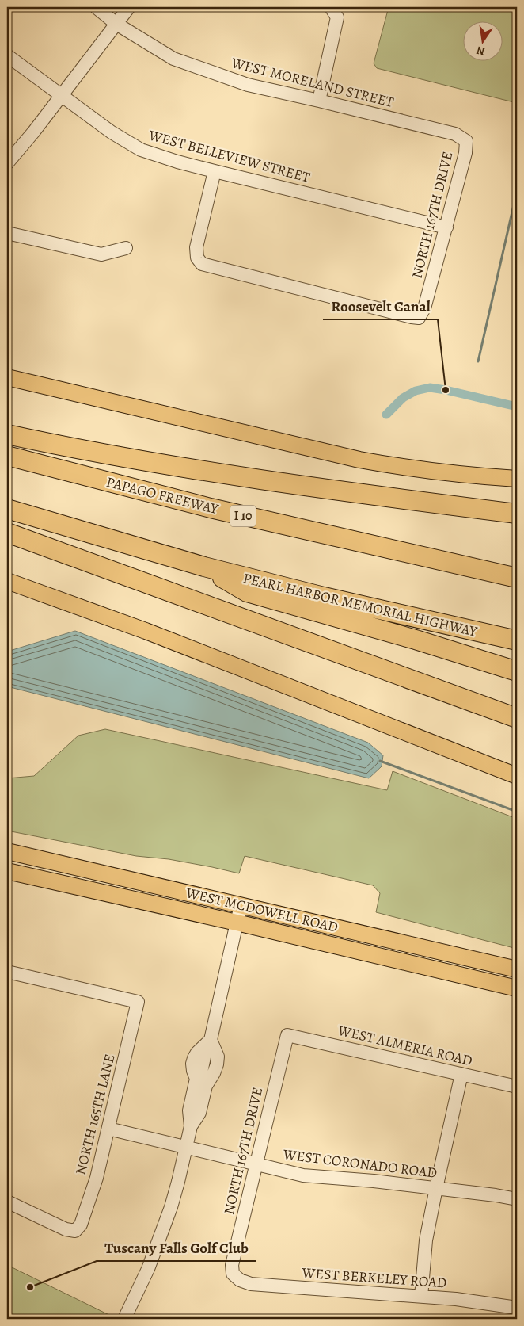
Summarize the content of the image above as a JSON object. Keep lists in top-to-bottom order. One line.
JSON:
{"streets":{"highway":["PAPAGO FREEWAY","I 10","PEARL HARBOR MEMORIAL HIGHWAY"],"main road":["WEST MCDOWELL ROAD"],"street":["WEST MORELAND STREET","WEST BELLEVIEW STREET","NORTH 167TH DRIVE","WEST ALMERIA ROAD","NORTH 165TH LANE","WEST CORONADO ROAD","WEST BERKELEY ROAD"]},"crossings":[["WEST MORELAND STREET","NORTH 167TH DRIVE"],["WEST BELLEVIEW STREET","NORTH 167TH DRIVE"],["NORTH 167TH DRIVE","WEST ALMERIA ROAD"],["NORTH 167TH DRIVE","WEST CORONADO ROAD"],["NORTH 167TH DRIVE","WEST BERKELEY ROAD"],["PAPAGO FREEWAY","I 10"],["NORTH 165TH LANE","WEST CORONADO ROAD"]],"places":["Roosevelt Canal","Tuscany Falls Golf Club"],"north":"bottom"}
